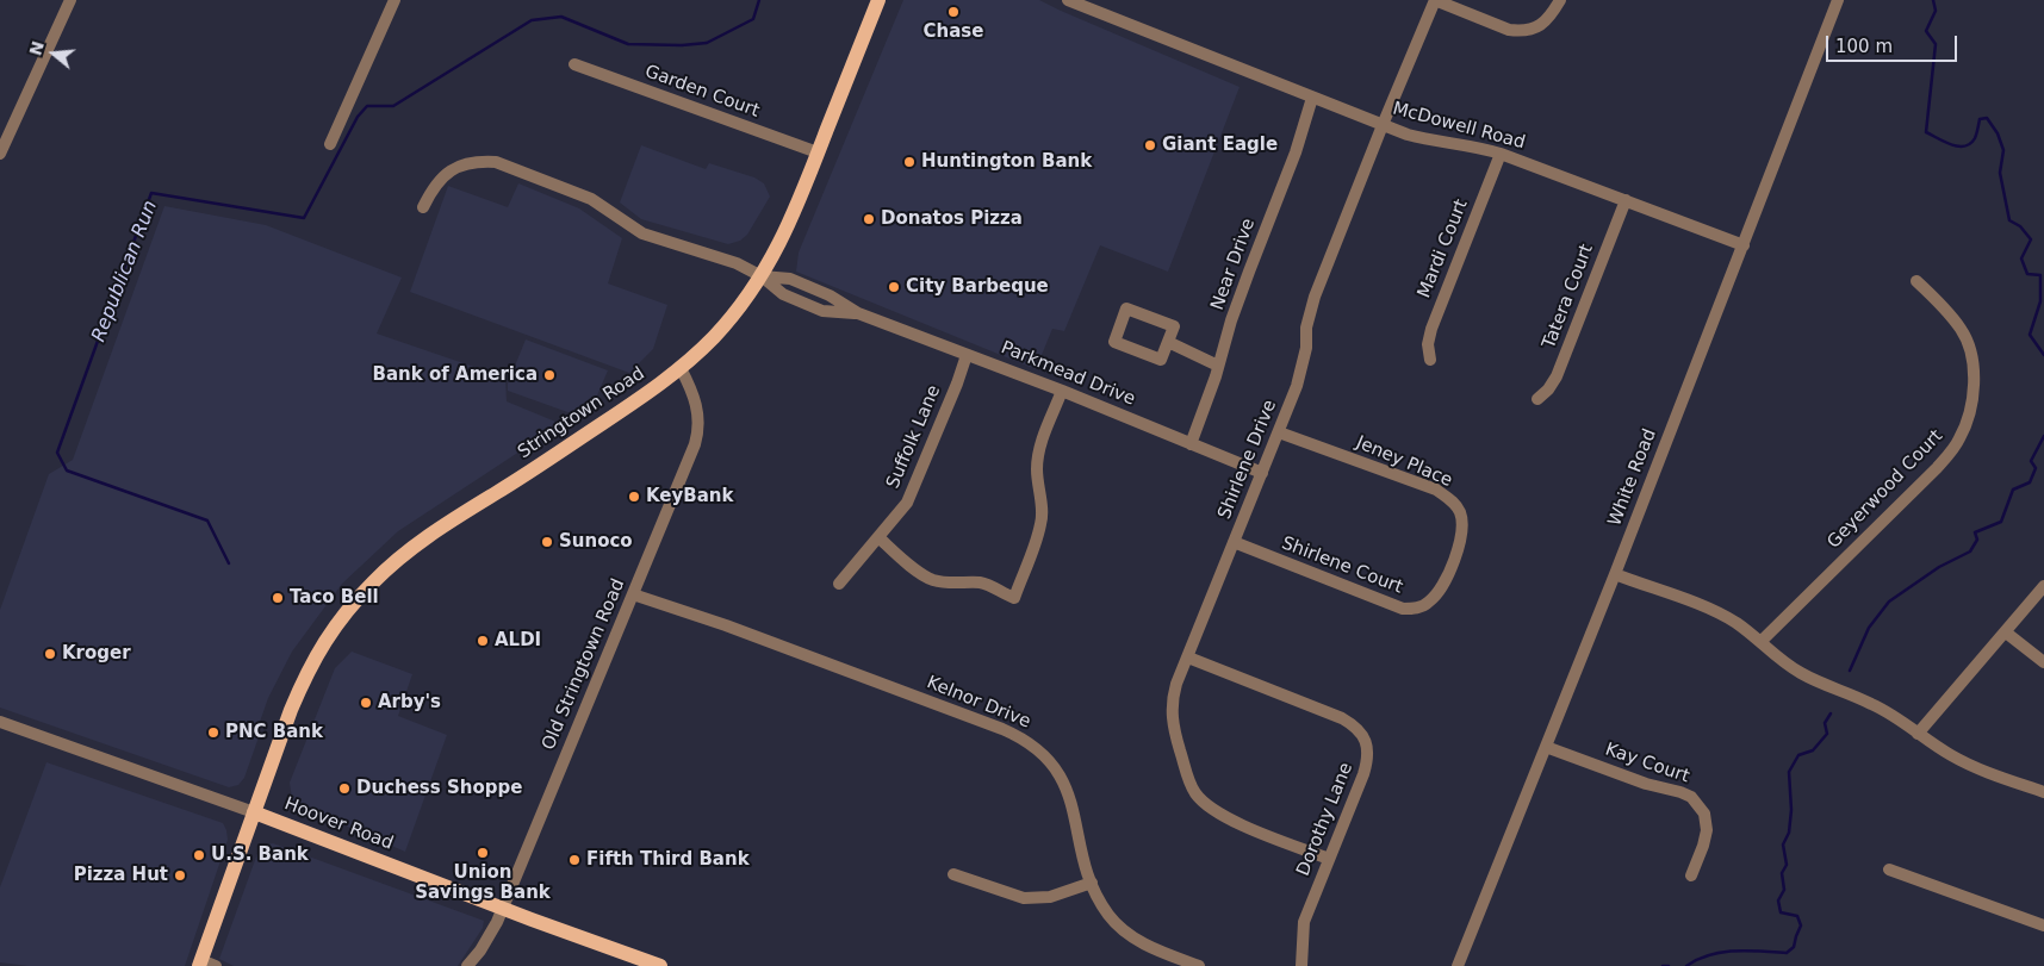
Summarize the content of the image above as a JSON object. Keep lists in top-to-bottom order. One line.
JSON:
{"streets":{"main road":["Stringtown Road","Hoover Road"],"street":["Garden Court","McDowell Road","Mardi Court","Near Drive","Tatera Court","Parkmead Drive","Suffolk Lane","Shirlene Drive","Jeney Place","White Road","Geyerwood Court","Shirlene Court","Old Stringtown Road","Kelnor Drive","Kay Court","Dorothy Lane"]},"crossings":[["Garden Court","Stringtown Road"],["McDowell Road","Mardi Court"],["McDowell Road","Near Drive"],["McDowell Road","Tatera Court"],["McDowell Road","Shirlene Drive"],["McDowell Road","White Road"],["Near Drive","Parkmead Drive"],["Parkmead Drive","Stringtown Road"],["Parkmead Drive","Suffolk Lane"],["Parkmead Drive","Shirlene Drive"],["Stringtown Road","Old Stringtown Road"],["Stringtown Road","Hoover Road"],["Shirlene Drive","Jeney Place"],["Shirlene Drive","Shirlene Court"],["Shirlene Drive","Dorothy Lane"],["Jeney Place","Shirlene Court"],["White Road","Kay Court"],["Old Stringtown Road","Kelnor Drive"],["Old Stringtown Road","Hoover Road"]],"water":["Republican Run"],"places":["Chase","Giant Eagle","Huntington Bank","Donatos Pizza","City Barbeque","Bank of America","KeyBank","Sunoco","Taco Bell","ALDI","Kroger","Arby's","PNC Bank","Duchess Shoppe","Union Savings Bank","U.S. Bank","Fifth Third Bank","Pizza Hut"],"scale_bar":"100 m","north":"left"}
